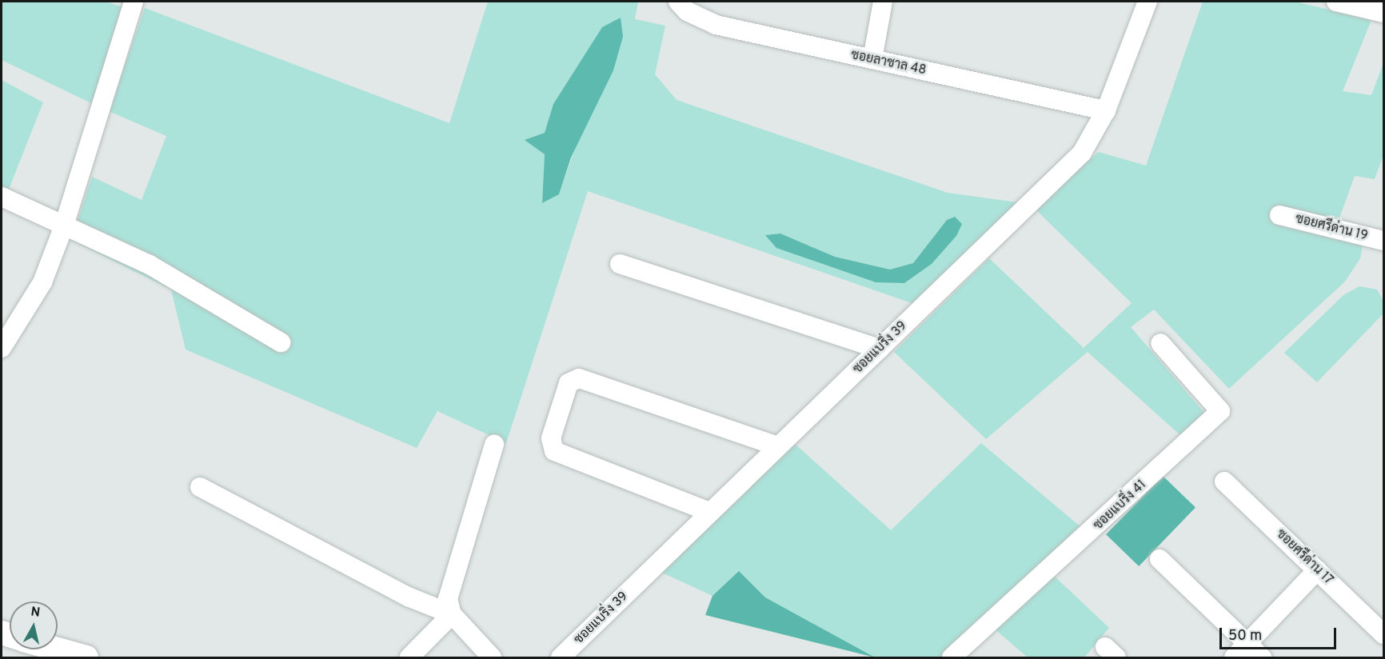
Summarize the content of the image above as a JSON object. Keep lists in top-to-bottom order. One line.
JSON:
{"streets":{"street":["ซอยลาซาล 48","ซอยศรีด่าน 19","ซอยแบริ่ง 39","ซอยแบริ่ง 41","ซอยศรีด่าน 17"]},"crossings":[["ซอยลาซาล 48","ซอยแบริ่ง 39"]],"scale_bar":"50 m","north":"top"}
